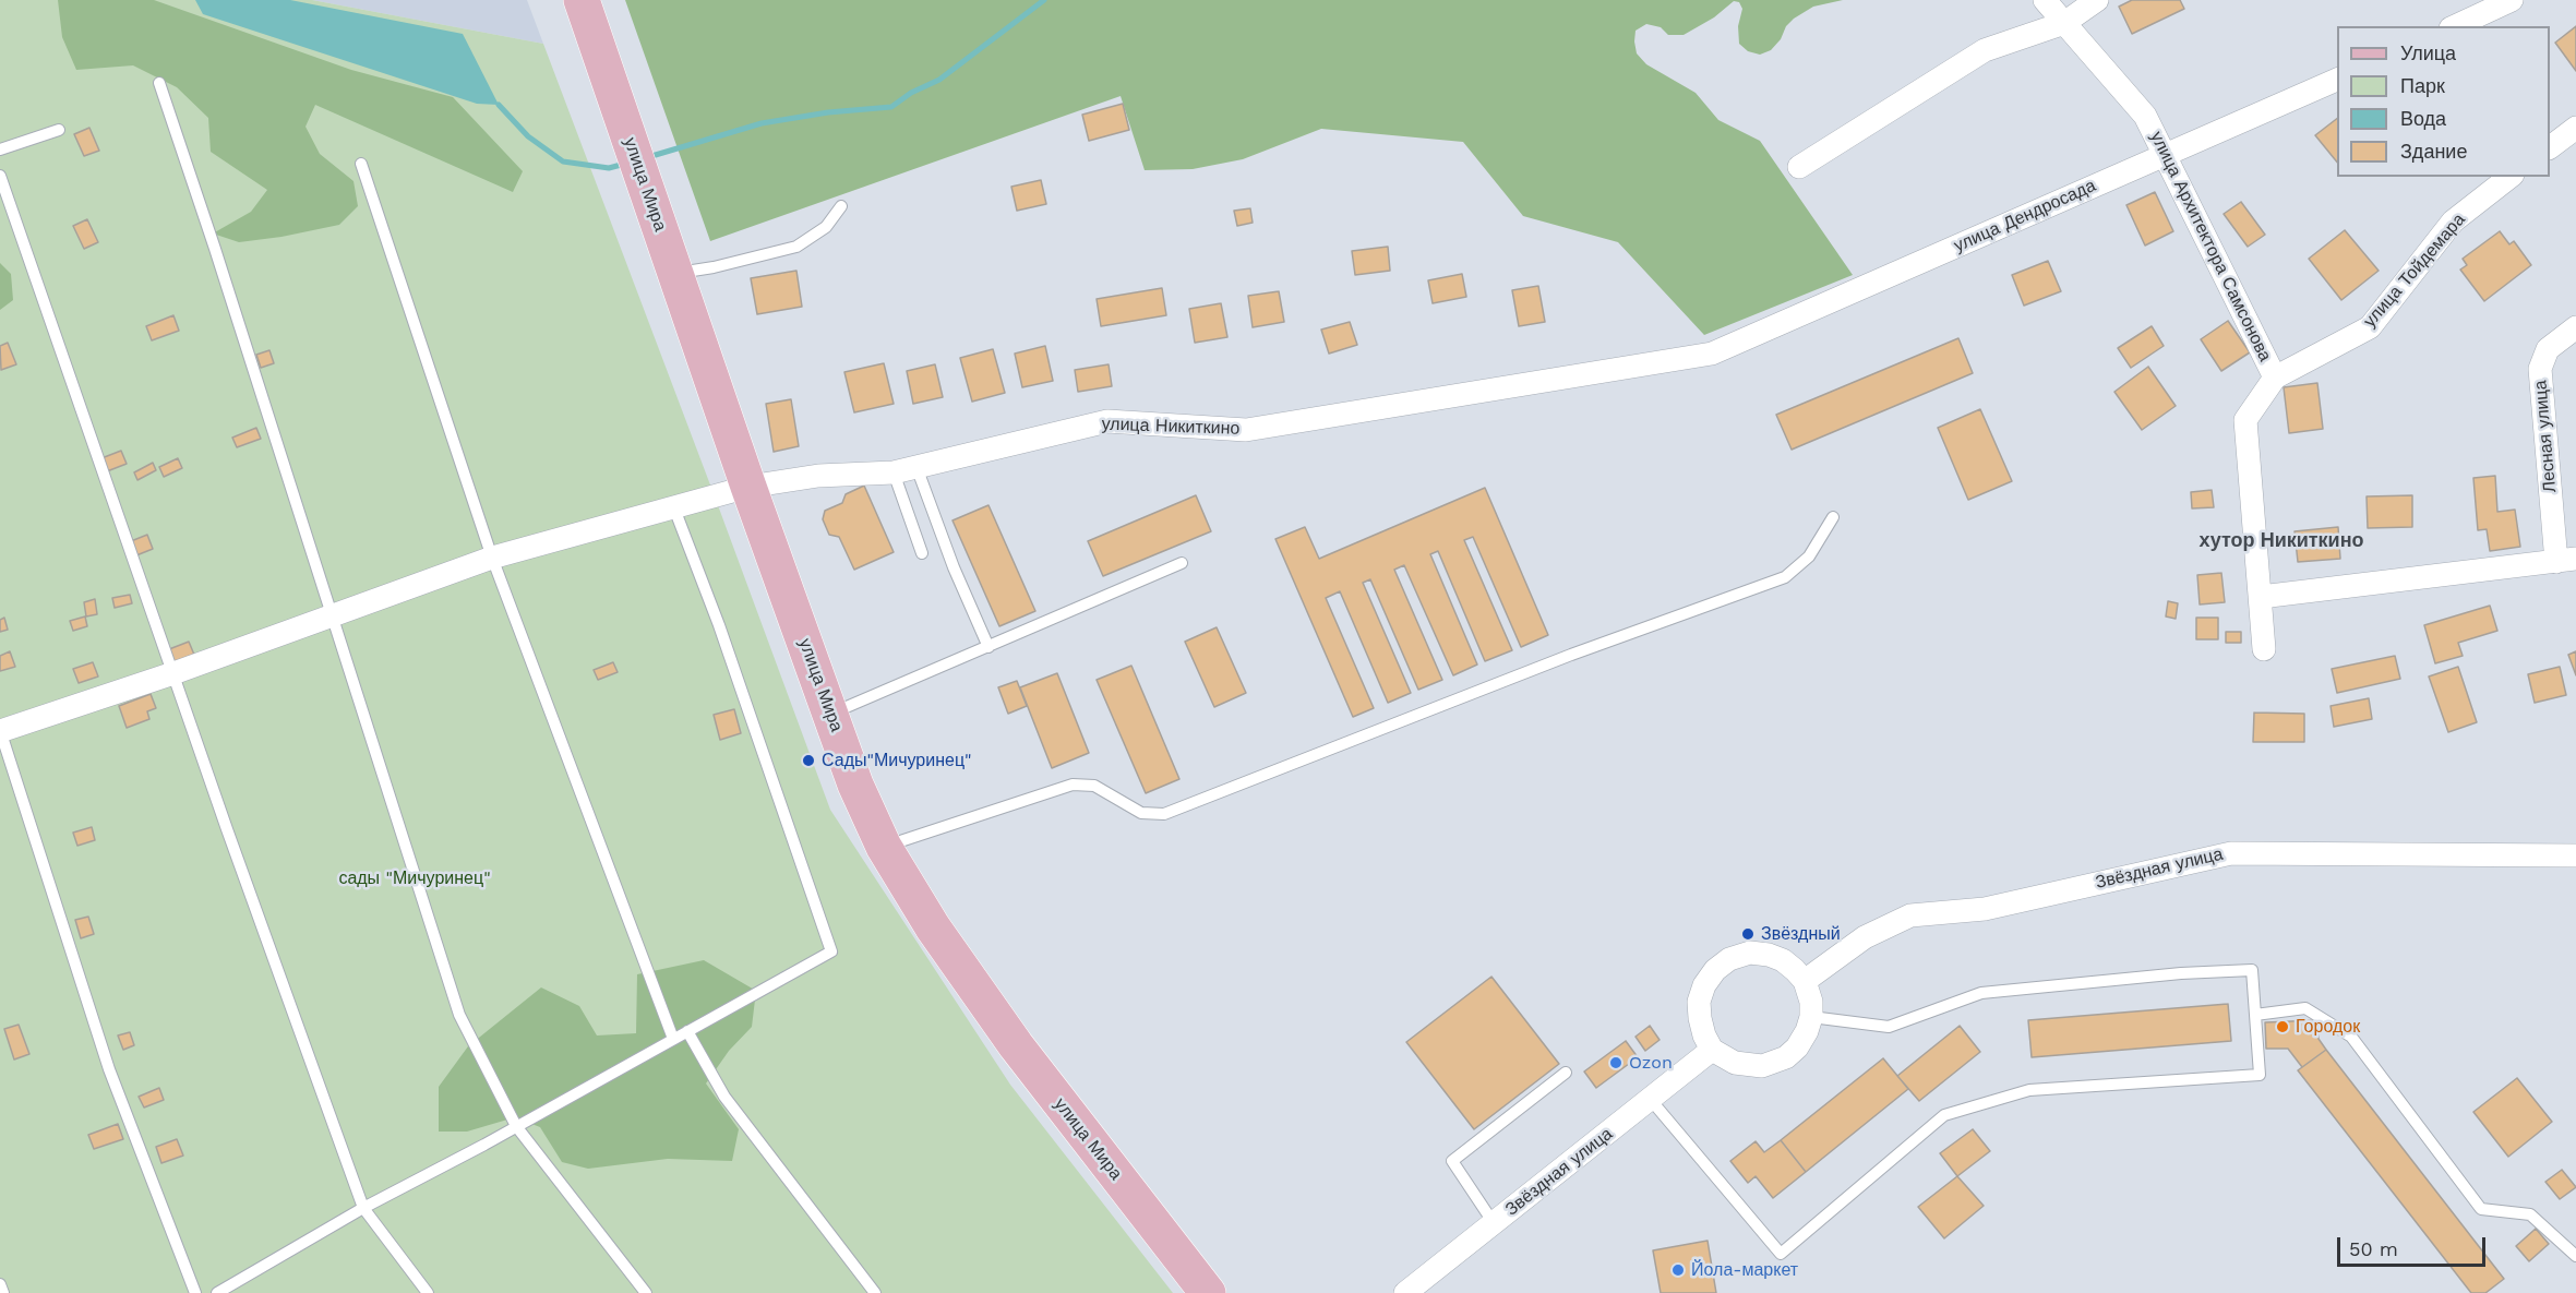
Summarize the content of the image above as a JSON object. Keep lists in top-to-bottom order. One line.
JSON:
{"streets":{"main road":["улица Мира"],"street":["улица Дендросада","улица Архитектора Самсонова","улица Тойдемара","улица Никиткино","Лесная улица","Звёздная улица"]},"crossings":[["улица Мира","улица Никиткино"],["улица Дендросада","улица Архитектора Самсонова"],["улица Дендросада","улица Никиткино"],["улица Архитектора Самсонова","улица Тойдемара"]],"districts":["хутор Никиткино"],"parks":["сады \"Мичуринец\""],"places":["Сады\"Мичуринец\"","Звёздный","Городок","Ozon","Йола-маркет"],"legend":["Улица","Парк","Вода","Здание"],"scale_bar":"50 m"}
